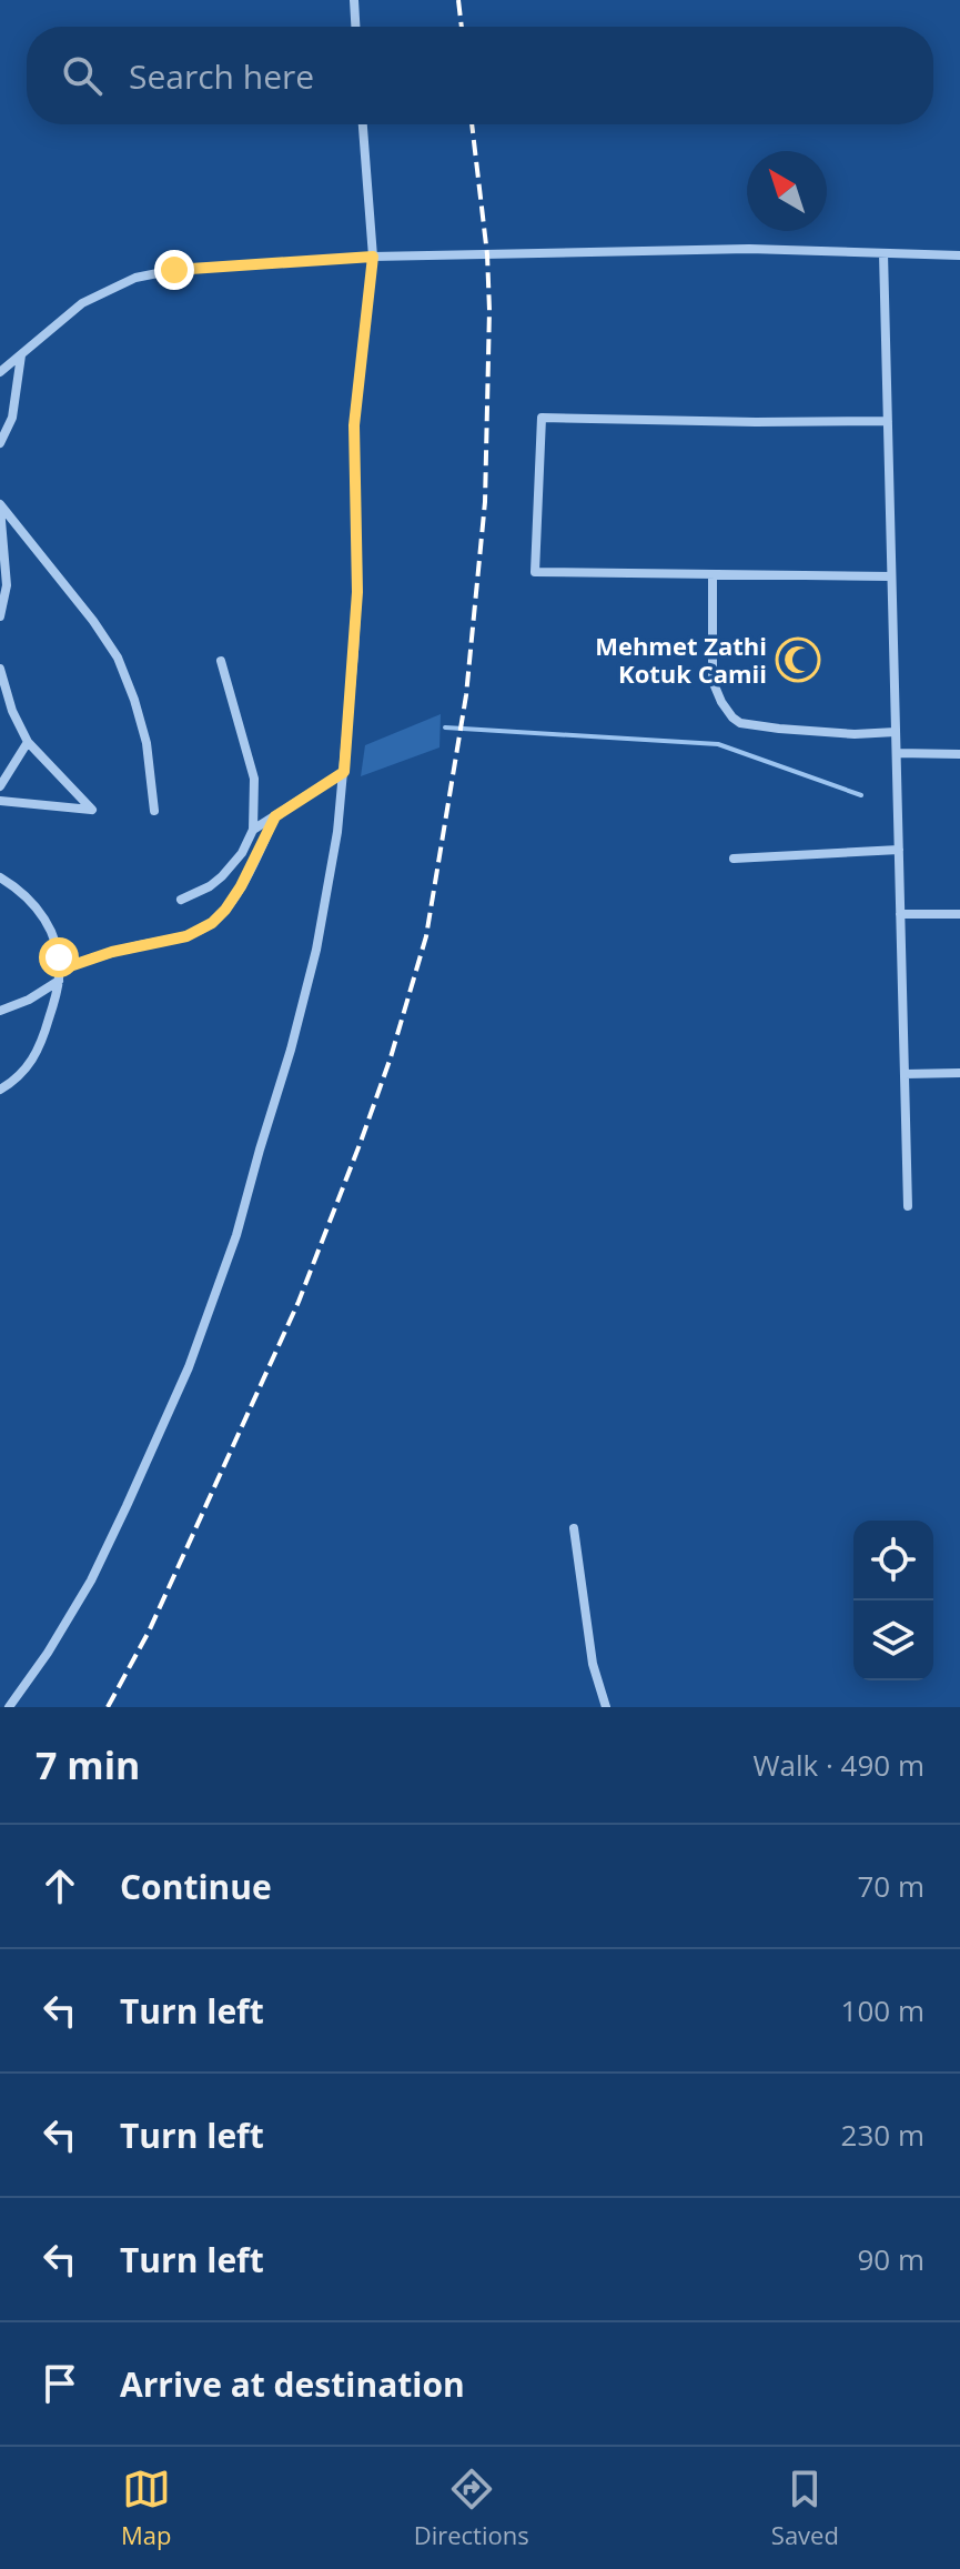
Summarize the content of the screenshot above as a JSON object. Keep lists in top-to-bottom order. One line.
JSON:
{"places":{"mosque":["Mehmet Zathi Kotuk Camii"]},"north":"top left","page":{"search":"Search here","heading":["7 min","Walk · 490 m"],"list":[["Continue","70 m"],["Turn left","100 m"],["Turn left","230 m"],["Turn left","90 m"],"Arrive at destination"],"nav":["Map","Directions","Saved"]}}
